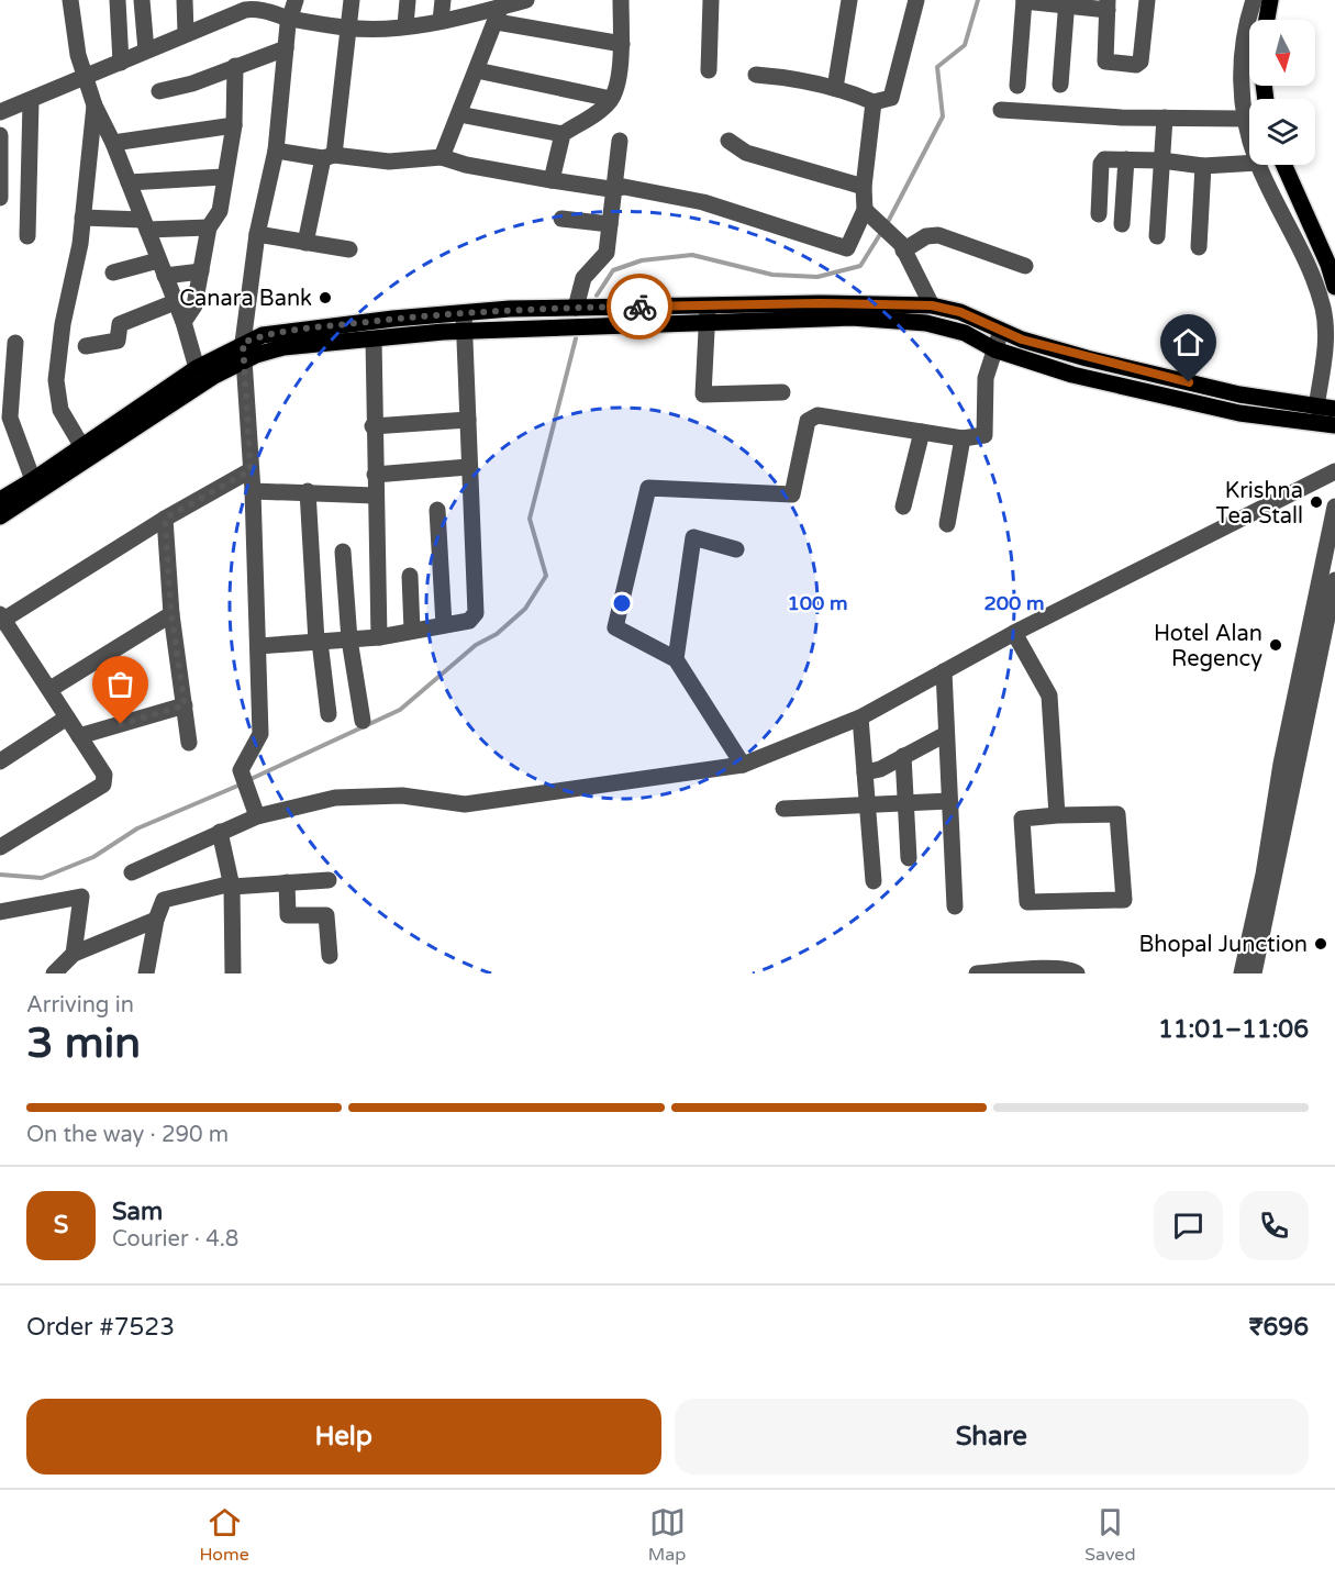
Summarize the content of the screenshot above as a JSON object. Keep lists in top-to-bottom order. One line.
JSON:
{"places":["Canara Bank","Krishna Tea Stall","Hotel Alan Regency","Bhopal Junction"],"north":"bottom","page":{"heading":["3 min","Arriving in","11:01–11:06"],"panel":["Sam","Courier · 4.8","Order #7523","₹696"],"bar":"On the way · 290 m","round":"S","buttons":["Help","Share"],"tabs":["Home","Map","Saved"]},"rings":["100 m","200 m"]}
